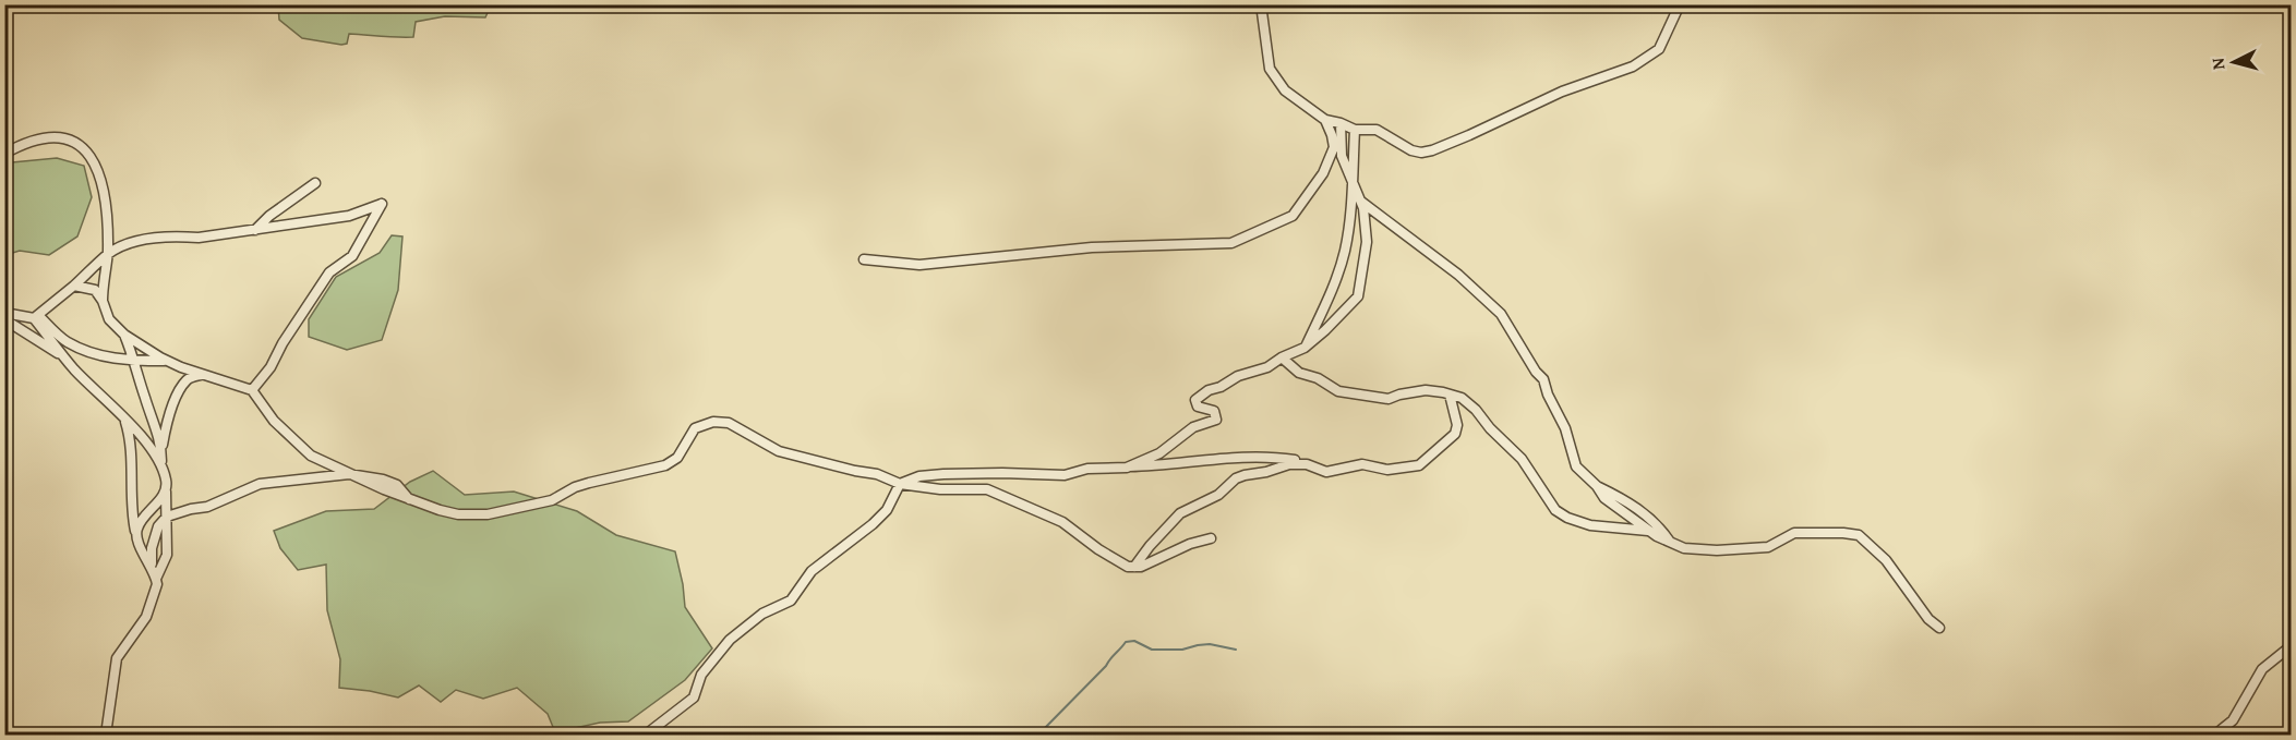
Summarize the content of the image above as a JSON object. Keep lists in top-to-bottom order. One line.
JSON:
{"north":"left"}
